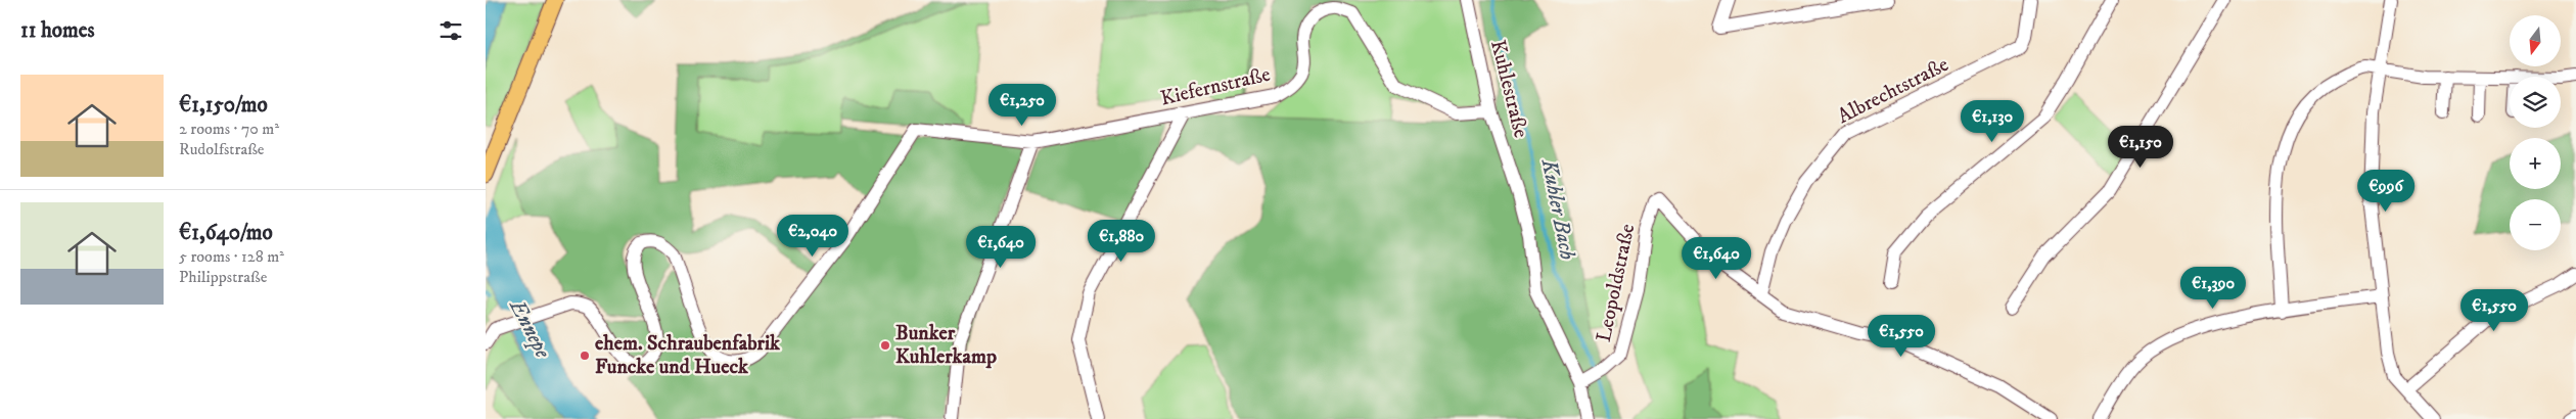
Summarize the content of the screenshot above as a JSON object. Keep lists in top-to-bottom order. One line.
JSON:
{"streets":{"street":["Kiefernstraße","Kuhlestraße","Albrechtstraße","Leopoldstraße"]},"crossings":[["Kiefernstraße","Kuhlestraße"],["Kuhlestraße","Leopoldstraße"],["Albrechtstraße","Leopoldstraße"]],"water":["Kuhler Bach","Ennepe"],"places":["Bunker Kuhlerkamp","ehem. Schraubenfabrik Funcke und Hueck"],"north":"bottom","page":{"heading":"11 homes","map_buttons":["+","−"],"list":[{"name":"€1,150/mo","note":"2 rooms · 70 m² · Rudolfstraße"},{"name":"€1,640/mo","note":"5 rooms · 128 m² · Philippstraße"}],"price":["€1,250","€1,130","€1,150","€996","€2,040","€1,880","€1,640","€1,640","€1,390","€1,550","€1,550"]}}
